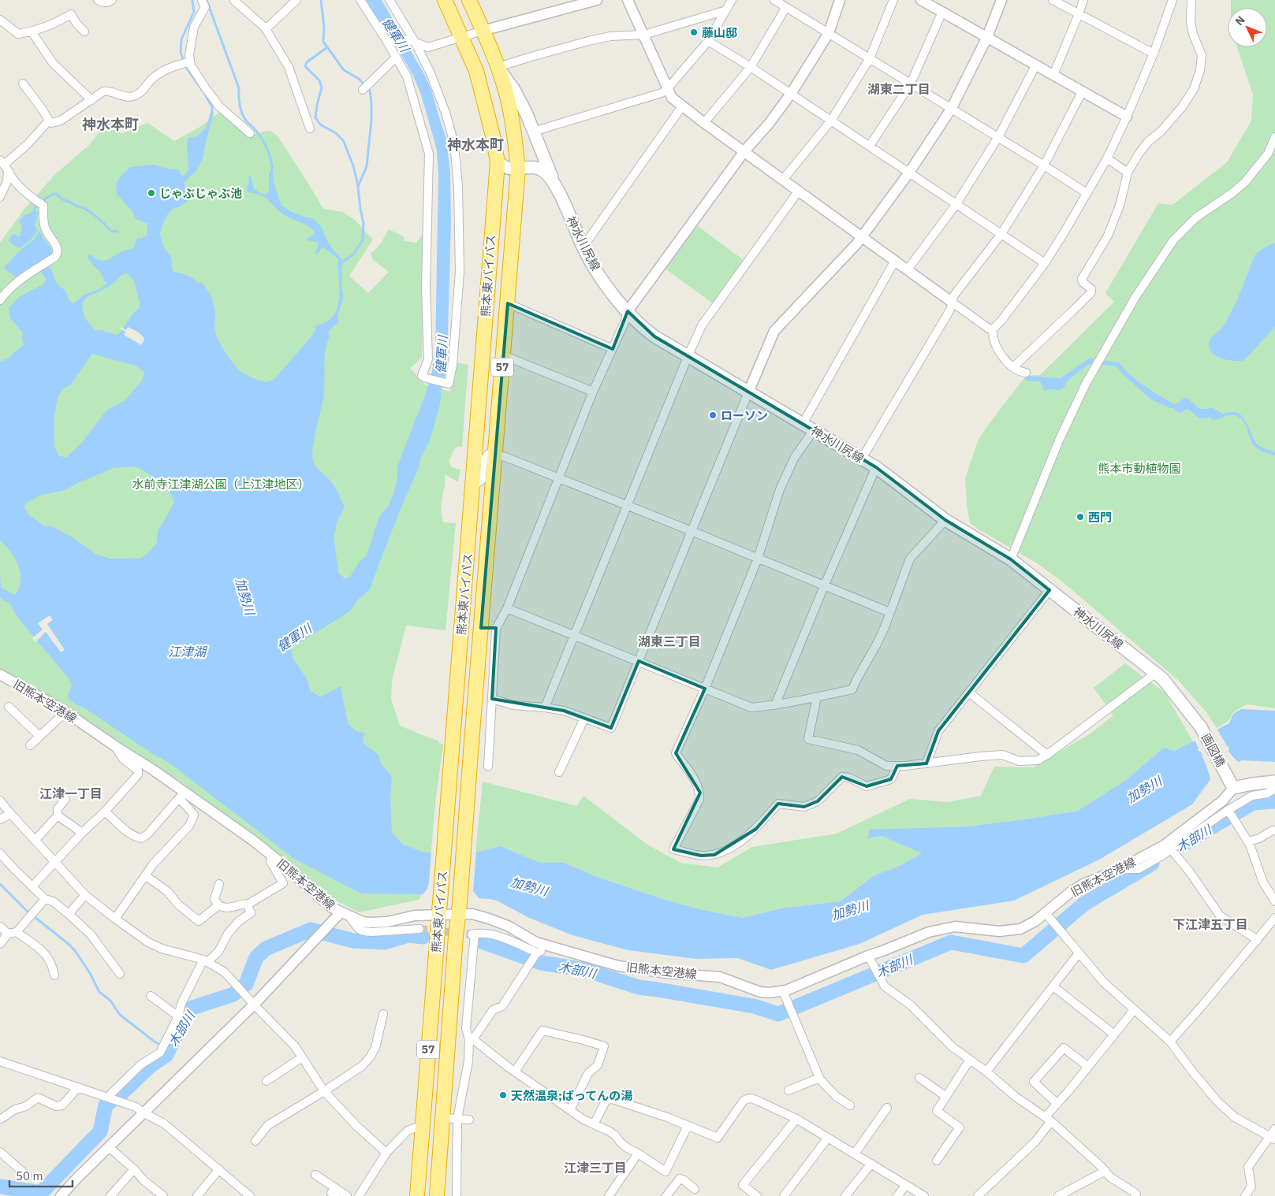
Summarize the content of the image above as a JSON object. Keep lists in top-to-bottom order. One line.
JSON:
{"streets":{"highway":["熊本東バイパス","57"],"main road":["神水川尻線","画図橋"],"street":["旧熊本空港線"]},"crossings":[["神水川尻線","熊本東バイパス"],["神水川尻線","画図橋"],["熊本東バイパス","旧熊本空港線"],["旧熊本空港線","画図橋"]],"districts":["湖東二丁目","神水本町","神水本町","湖東三丁目","江津一丁目","下江津五丁目","江津三丁目"],"water":["健軍川","加勢川","江津湖","木部川"],"parks":["熊本市動植物園","水前寺江津湖公園（上江津地区）"],"places":["藤山邸","じゃぶじゃぶ池","ローソン","西門","天然温泉;ばってんの湯"],"scale_bar":"50 m","north":"top left"}
